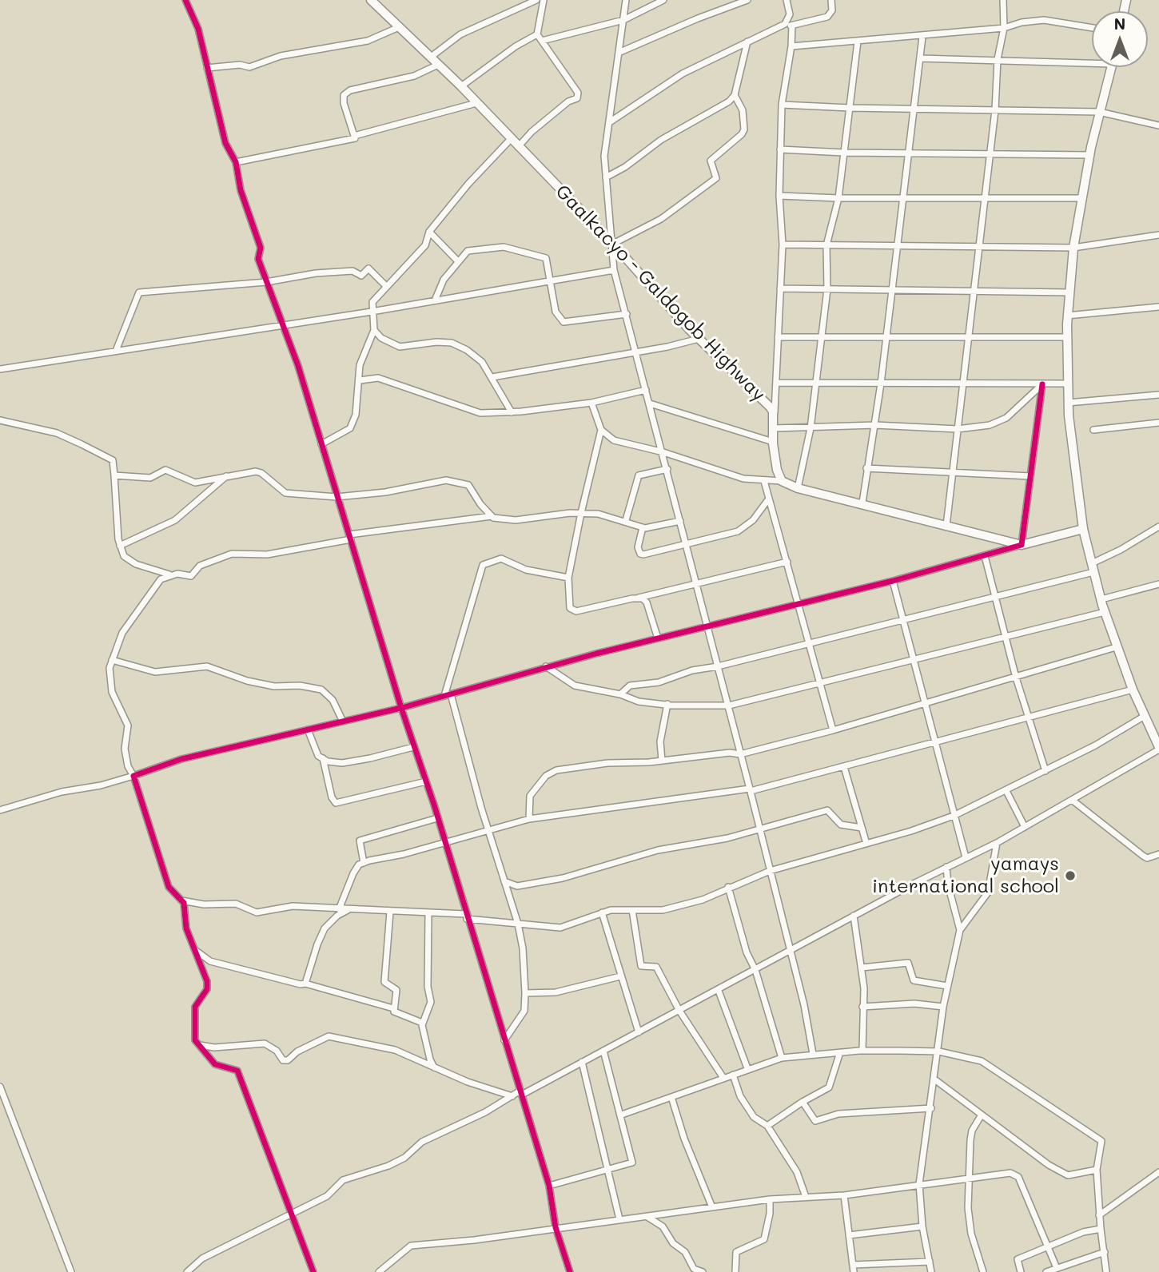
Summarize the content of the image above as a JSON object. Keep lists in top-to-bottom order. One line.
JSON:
{"streets":{"street":["Gaalkacyo - Galdogob Highway"]},"places":["yamays international school"],"north":"top"}
